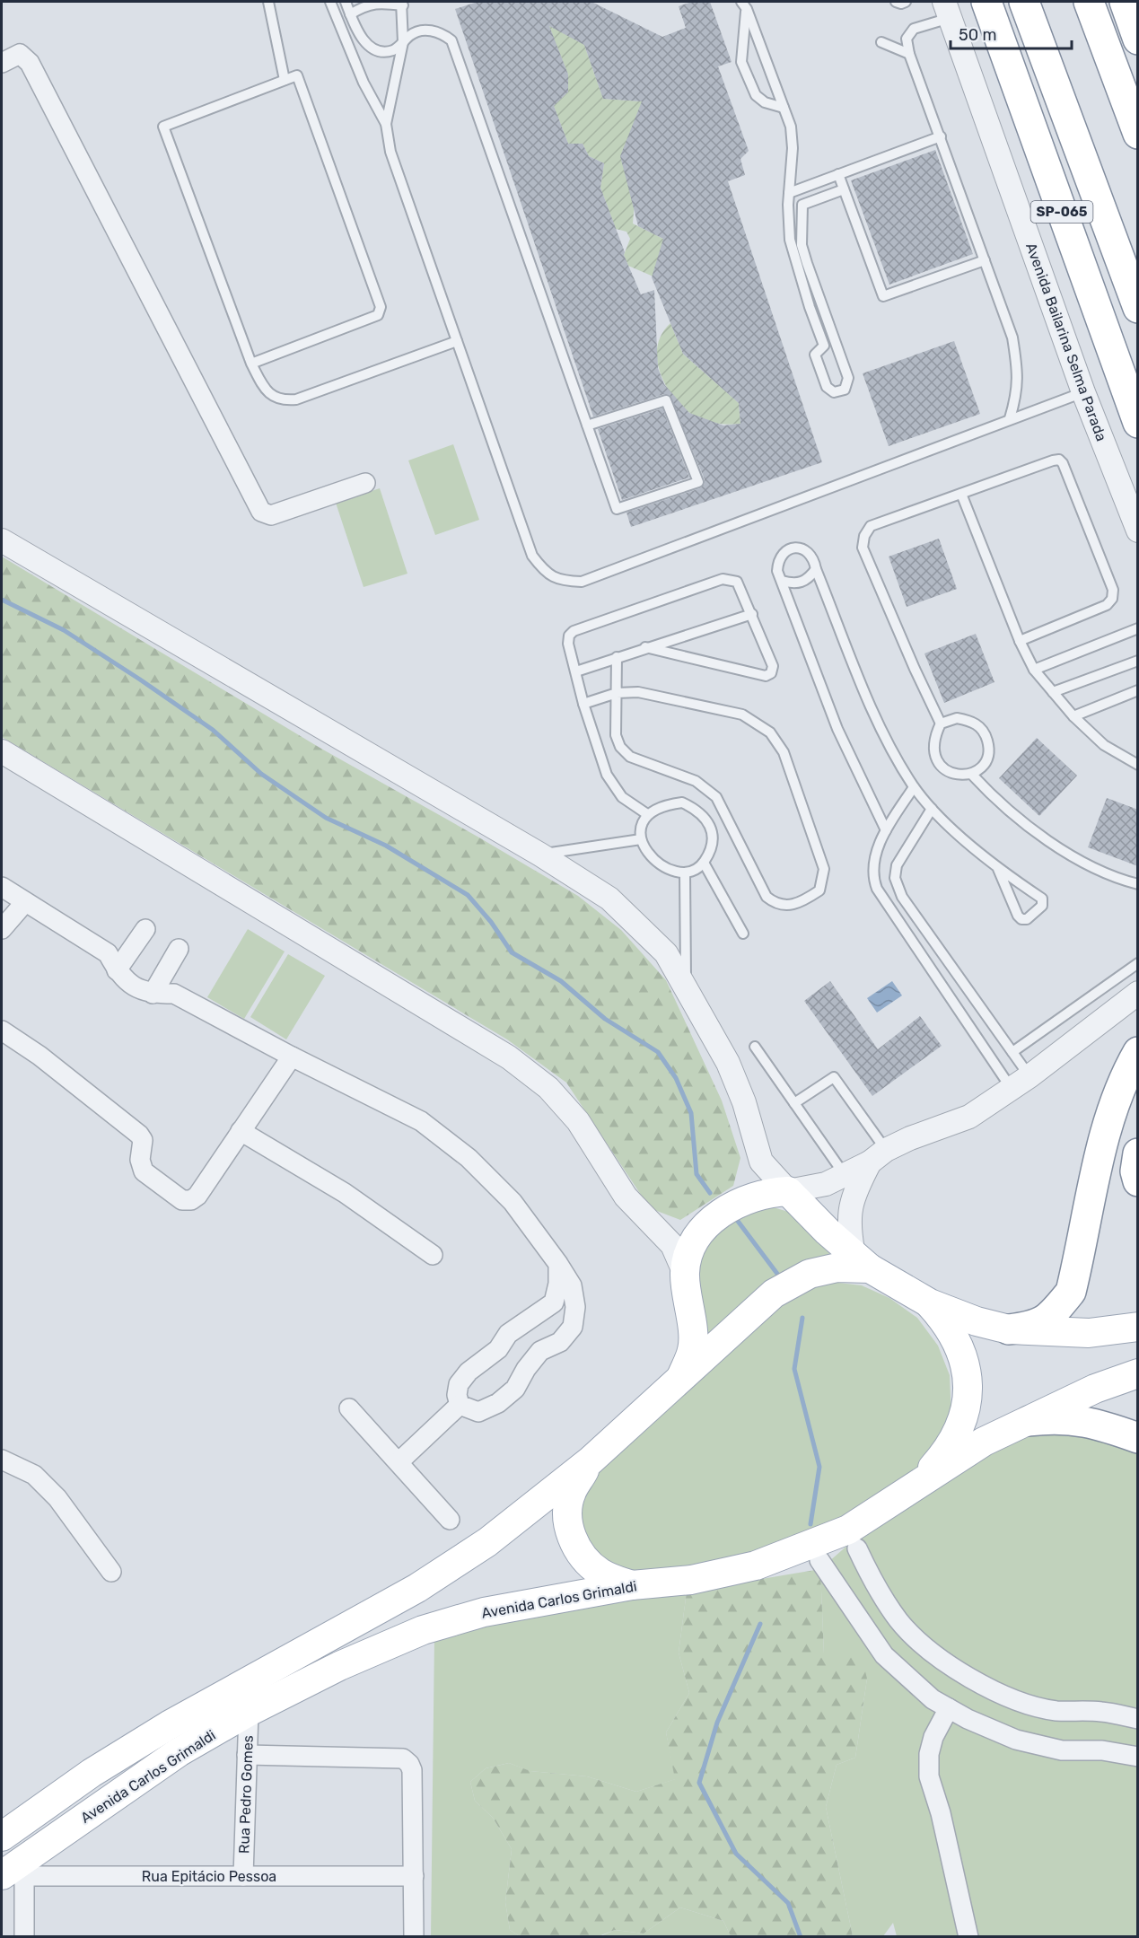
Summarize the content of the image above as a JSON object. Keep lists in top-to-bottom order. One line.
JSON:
{"streets":{"highway":["SP-065"],"main road":["Avenida Carlos Grimaldi"],"street":["Avenida Bailarina Selma Parada","Rua Pedro Gomes","Rua Epitácio Pessoa"]},"crossings":[["Avenida Carlos Grimaldi","Rua Pedro Gomes"],["Avenida Carlos Grimaldi","Rua Epitácio Pessoa"],["Rua Pedro Gomes","Rua Epitácio Pessoa"]],"scale_bar":"50 m"}
